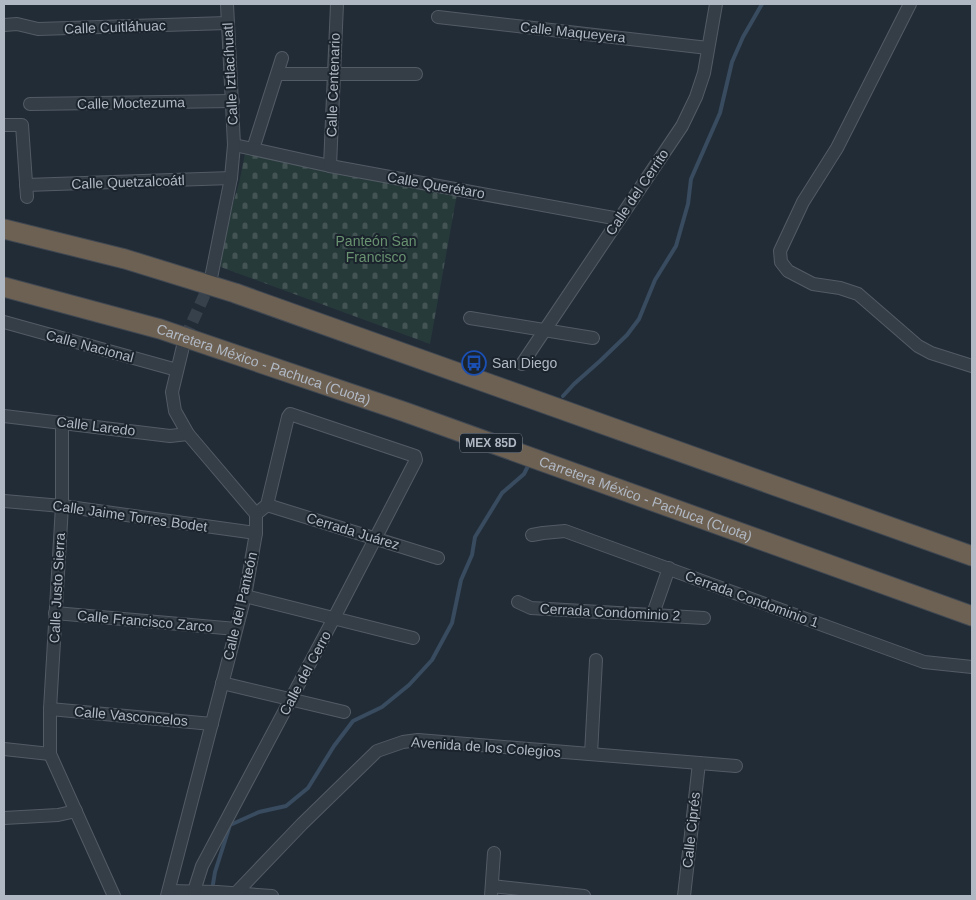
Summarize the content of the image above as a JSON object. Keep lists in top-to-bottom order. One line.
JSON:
{"streets":{"highway":["Carretera México - Pachuca (Cuota)","MEX 85D"],"street":["Calle Cuitláhuac","Calle Maqueyera","Calle Iztlacíhuatl","Calle Centenario","Calle Moctezuma","Calle Quetzalcoátl","Calle Querétaro","Calle del Cerrito","Calle Nacional","Calle Laredo","Calle Jaime Torres Bodet","Cerrada Juárez","Calle Justo Sierra","Cerrada Condominio 1","Calle del Panteón","Cerrada Condominio 2","Calle Francisco Zarco","Calle del Cerro","Calle Vasconcelos","Avenida de los Colegios","Calle Ciprés"]},"crossings":[["Calle Cuitláhuac","Calle Iztlacíhuatl"],["Calle Maqueyera","Calle del Cerrito"],["Calle Iztlacíhuatl","Calle Moctezuma"],["Calle Iztlacíhuatl","Calle Quetzalcoátl"],["Calle Iztlacíhuatl","Calle Querétaro"],["Calle Centenario","Calle Querétaro"],["Calle Querétaro","Calle del Cerrito"],["Calle Laredo","Calle Justo Sierra"],["Calle Jaime Torres Bodet","Calle Justo Sierra"],["Calle Jaime Torres Bodet","Calle del Panteón"],["Cerrada Juárez","Calle del Cerro"],["Calle Justo Sierra","Calle Francisco Zarco"],["Calle Justo Sierra","Calle Vasconcelos"],["Calle del Panteón","Calle Francisco Zarco"],["Calle del Panteón","Calle Vasconcelos"],["Avenida de los Colegios","Calle Ciprés"]],"parks":["Panteón San Francisco"],"places":{"bus stop":["San Diego"]}}
